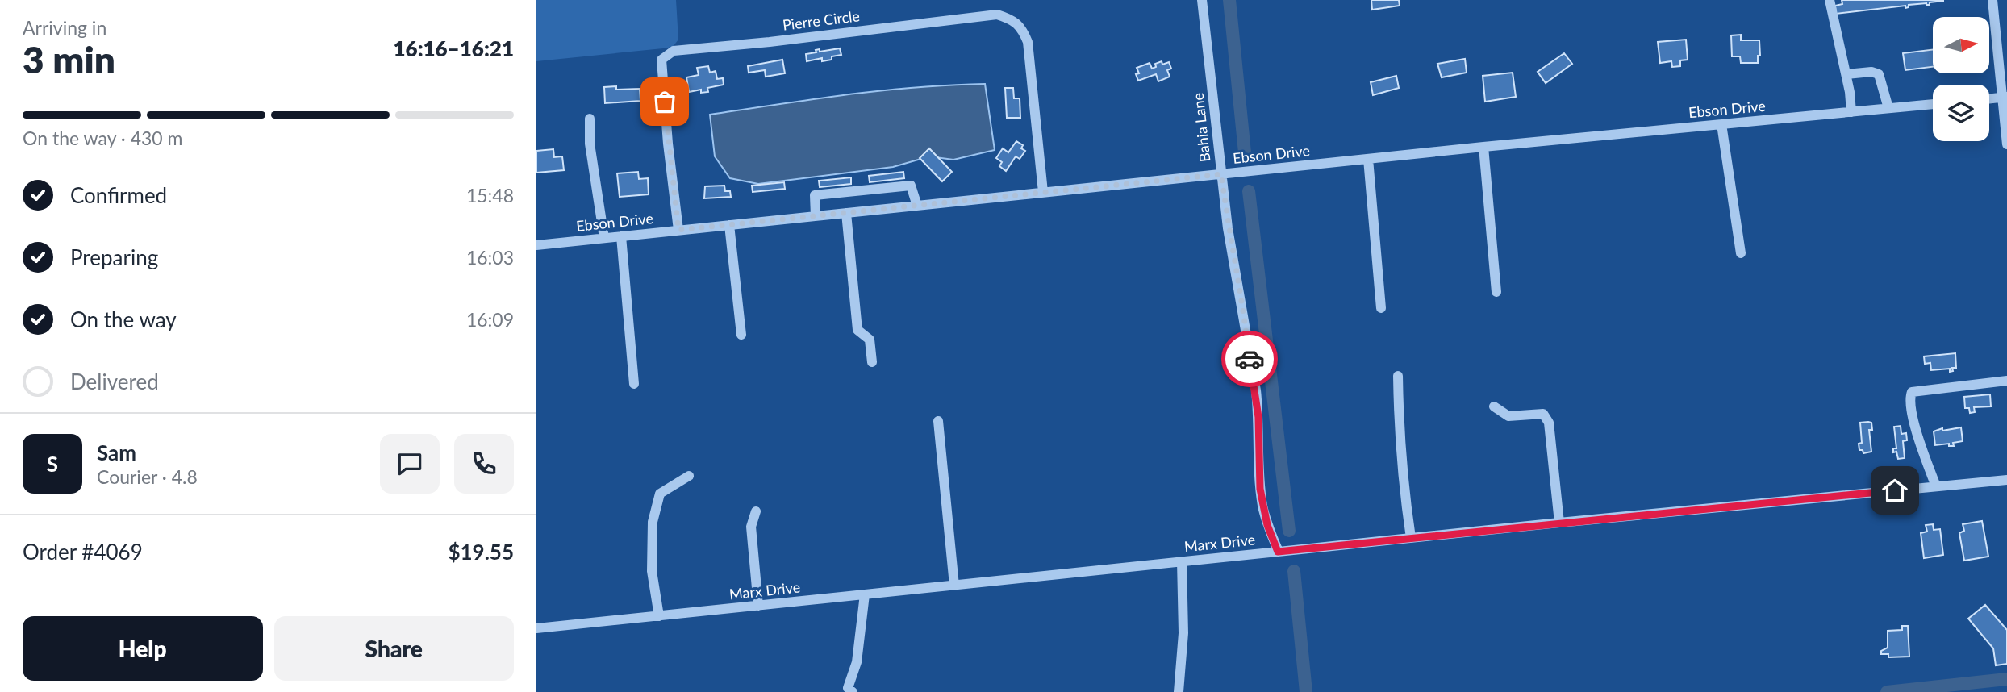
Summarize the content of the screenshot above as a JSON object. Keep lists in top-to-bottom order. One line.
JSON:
{"streets":{"street":["Pierre Circle","Ebson Drive","Bahia Lane","Marx Drive"]},"crossings":[["Pierre Circle","Ebson Drive"],["Ebson Drive","Bahia Lane"],["Bahia Lane","Marx Drive"]],"north":"right","page":{"heading":["3 min","Arriving in","16:16–16:21"],"panel":["Sam","Courier · 4.8","Order #4069","$19.55"],"bar":"On the way · 430 m","list":[["Confirmed","15:48"],["Preparing","16:03"],["On the way","16:09"],"Delivered"],"round":"S","buttons":["Help","Share"]}}
